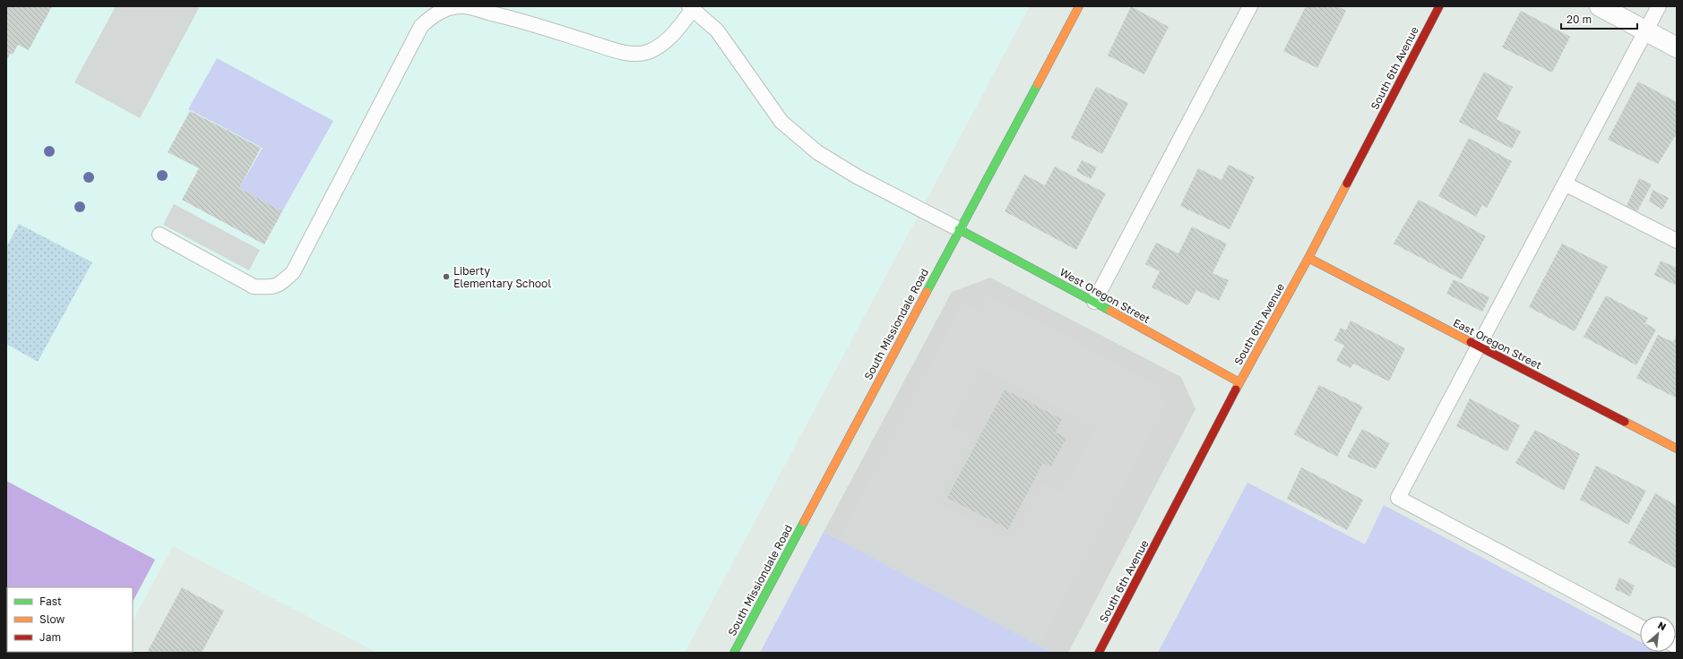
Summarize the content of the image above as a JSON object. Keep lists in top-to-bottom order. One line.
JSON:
{"streets":{"street":["South 6th Avenue","West Oregon Street","South Missiondale Road","East Oregon Street"]},"crossings":[["South 6th Avenue","West Oregon Street"],["South 6th Avenue","East Oregon Street"],["West Oregon Street","South Missiondale Road"]],"places":["Liberty Elementary School"],"legend":["Fast","Slow","Jam"],"scale_bar":"20 m","north":"top right"}
